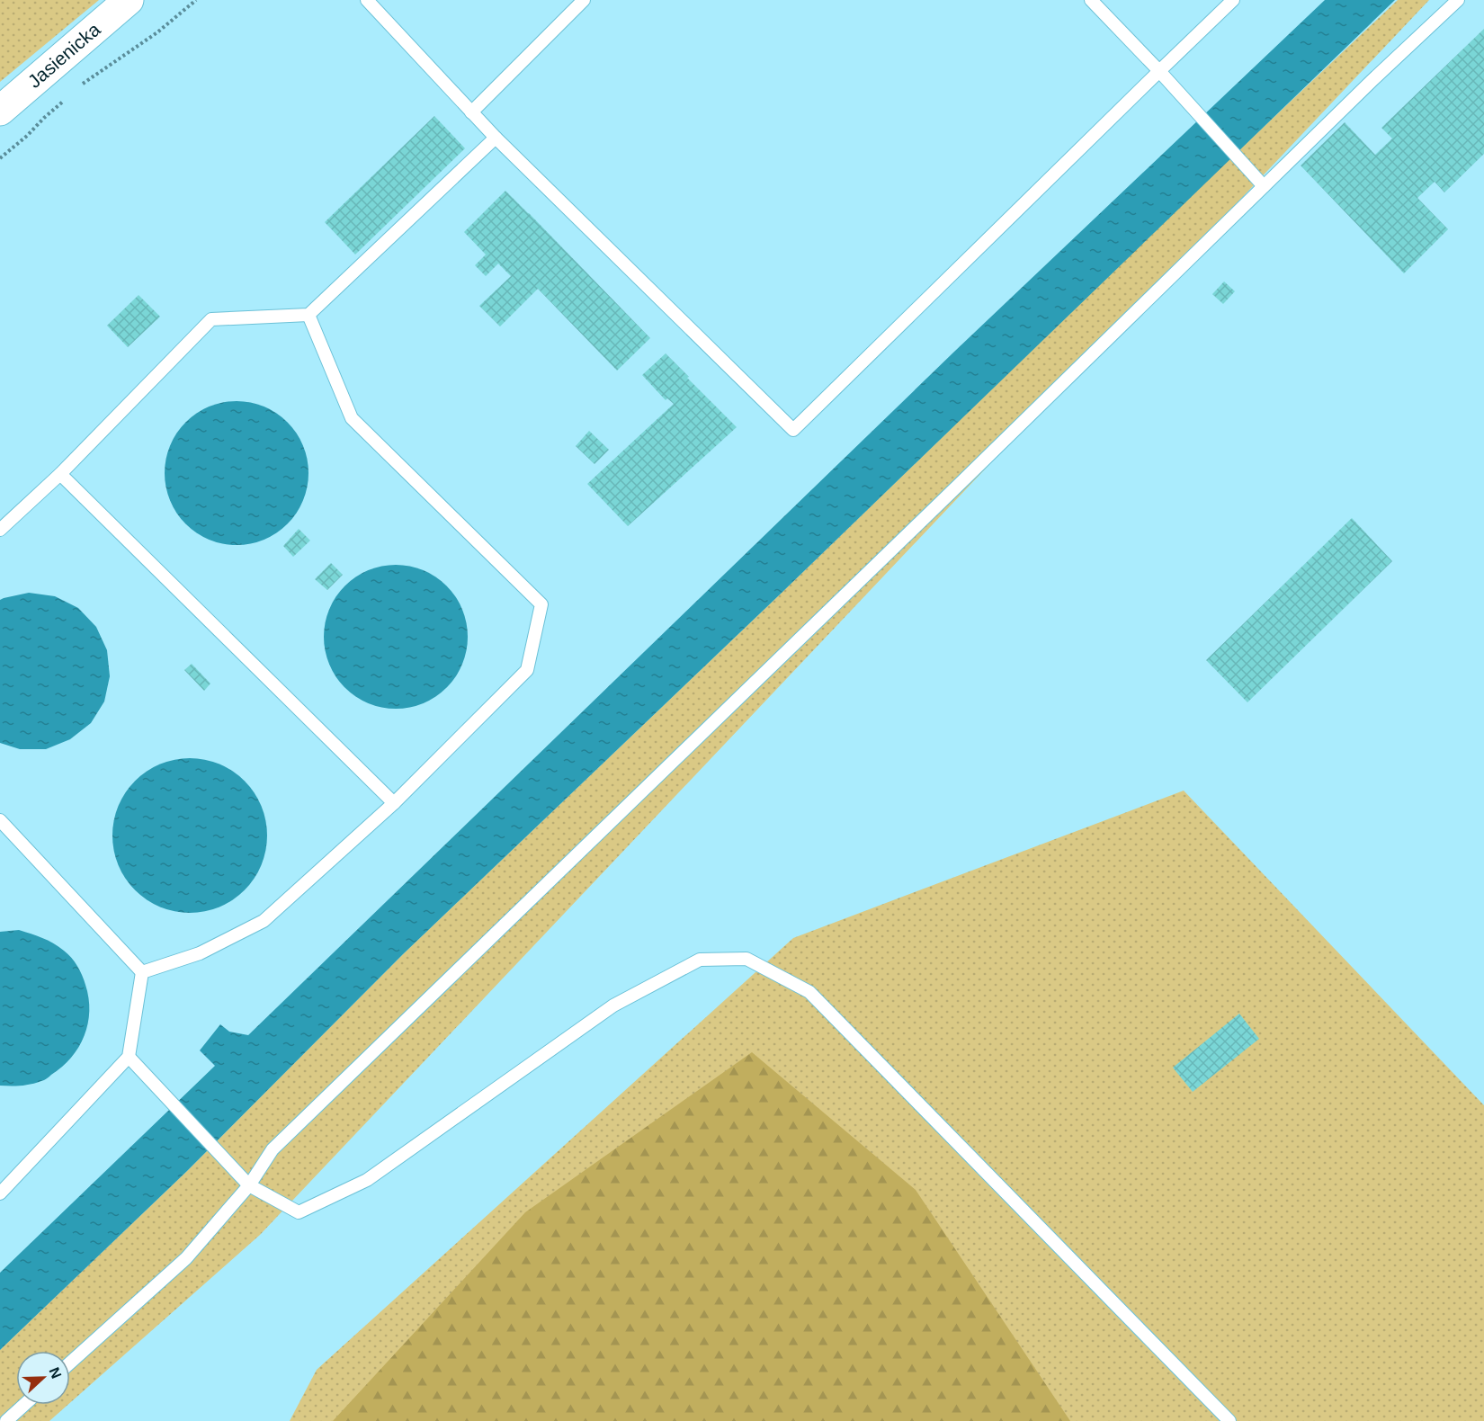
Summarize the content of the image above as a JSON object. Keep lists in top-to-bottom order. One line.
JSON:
{"streets":{"main road":["Jasienicka"]},"north":"right"}
